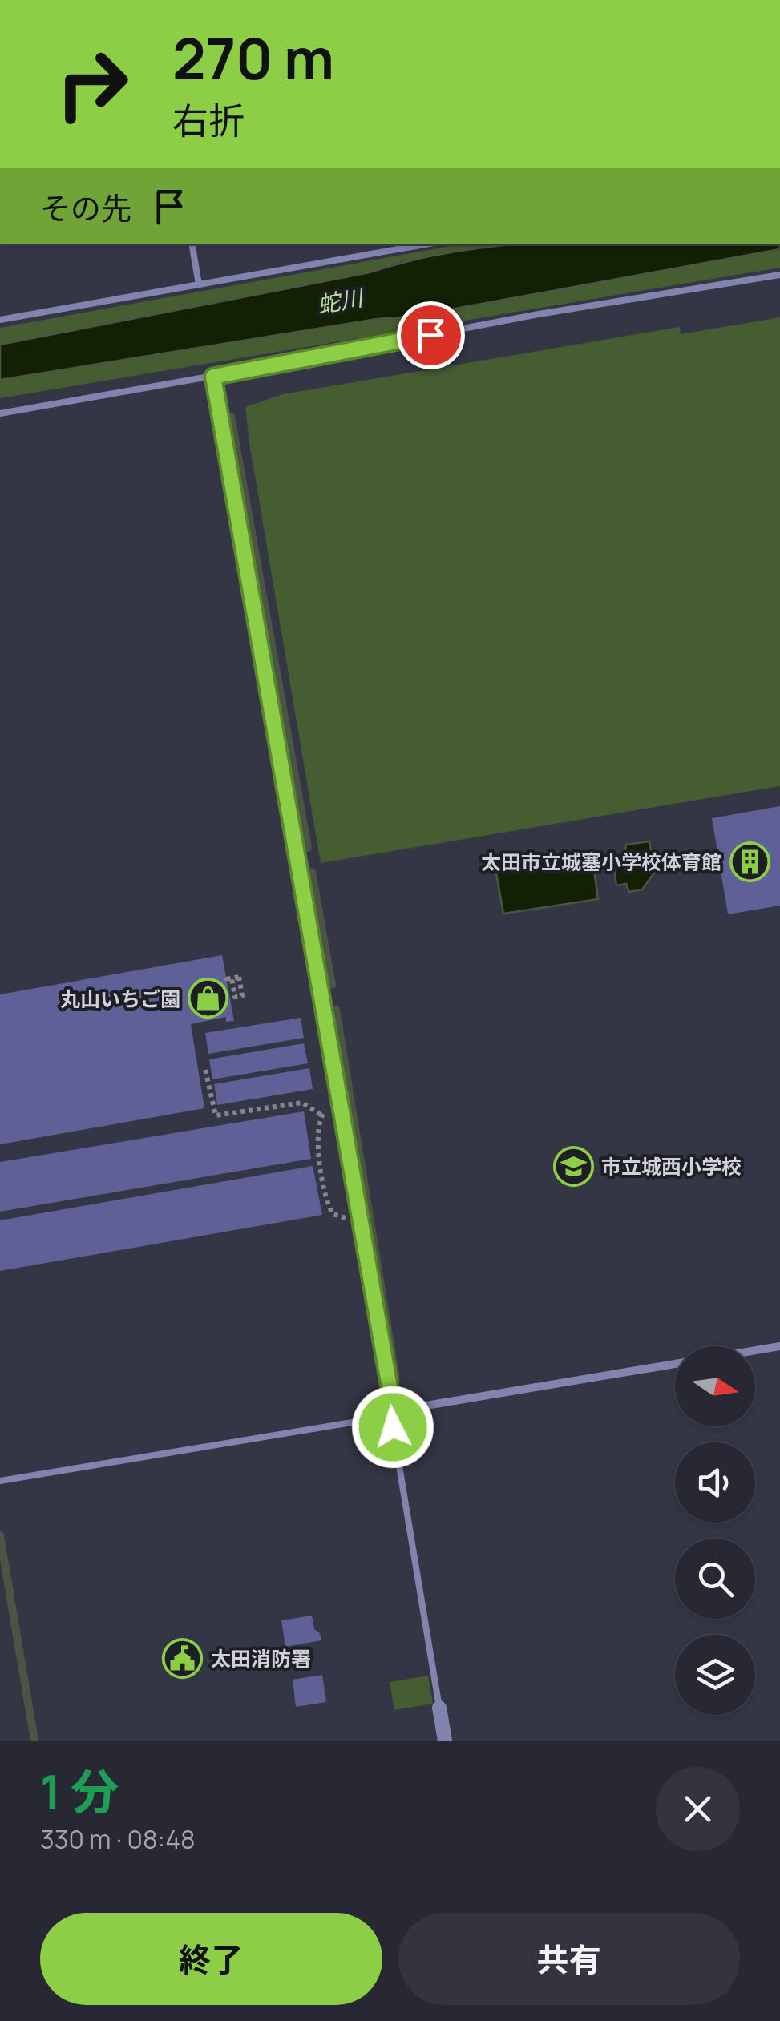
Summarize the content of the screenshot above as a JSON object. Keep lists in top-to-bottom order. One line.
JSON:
{"water":["蛇川"],"places":{"building":["太田市立城塞小学校体育館"],"shop":["丸山いちご園"],"school or university":["市立城西小学校"],"public building":["太田消防署"]},"north":"right","page":{"turn":["270 m","右折"],"then":"その先","heading":["1 分","330 m · 08:48"],"buttons":["終了","共有"]}}
